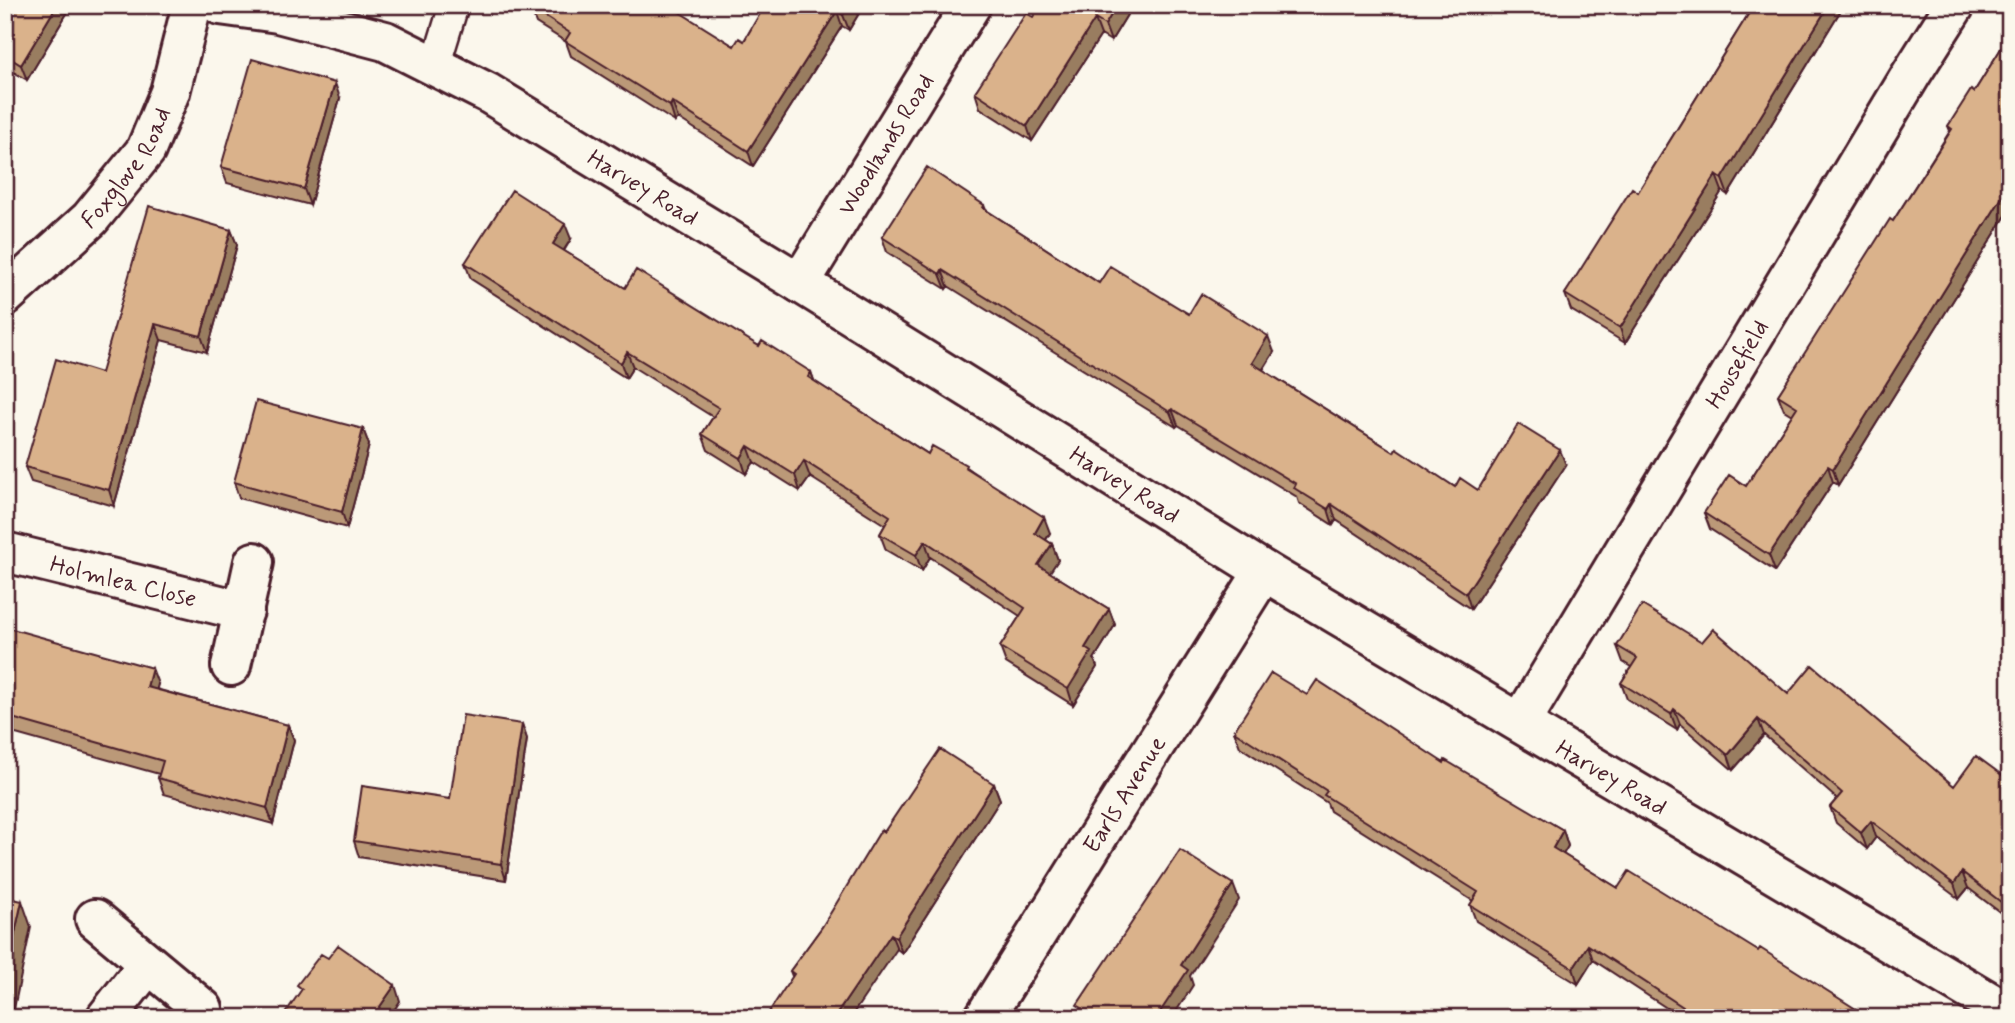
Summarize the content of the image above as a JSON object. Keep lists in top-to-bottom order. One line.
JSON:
{"streets":{"street":["Woodlands Road","Foxglove Road","Harvey Road","Housefield","Holmlea Close","Earls Avenue"]},"crossings":[["Woodlands Road","Harvey Road"],["Harvey Road","Housefield"],["Harvey Road","Earls Avenue"]]}
